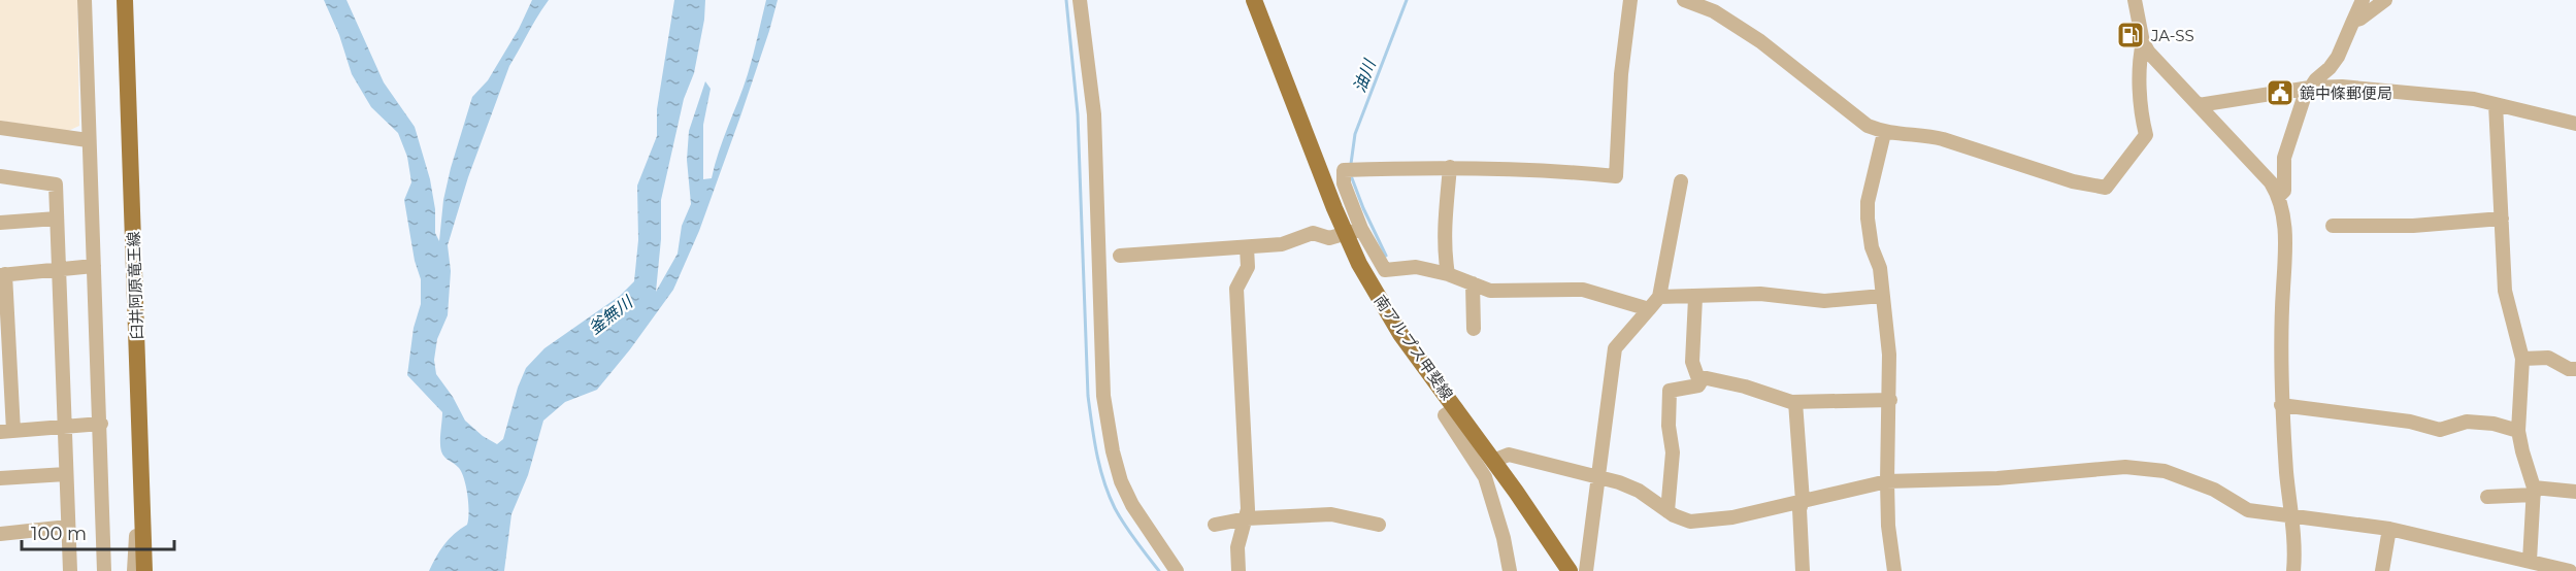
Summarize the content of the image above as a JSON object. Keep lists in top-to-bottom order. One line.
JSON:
{"streets":{"main road":["臼井阿原竜王線","南アルプス甲斐線"]},"water":["油川","釜無川"],"places":{"fuel station":["JA-SS"],"public building":["鏡中條郵便局"]},"scale_bar":"100 m"}
